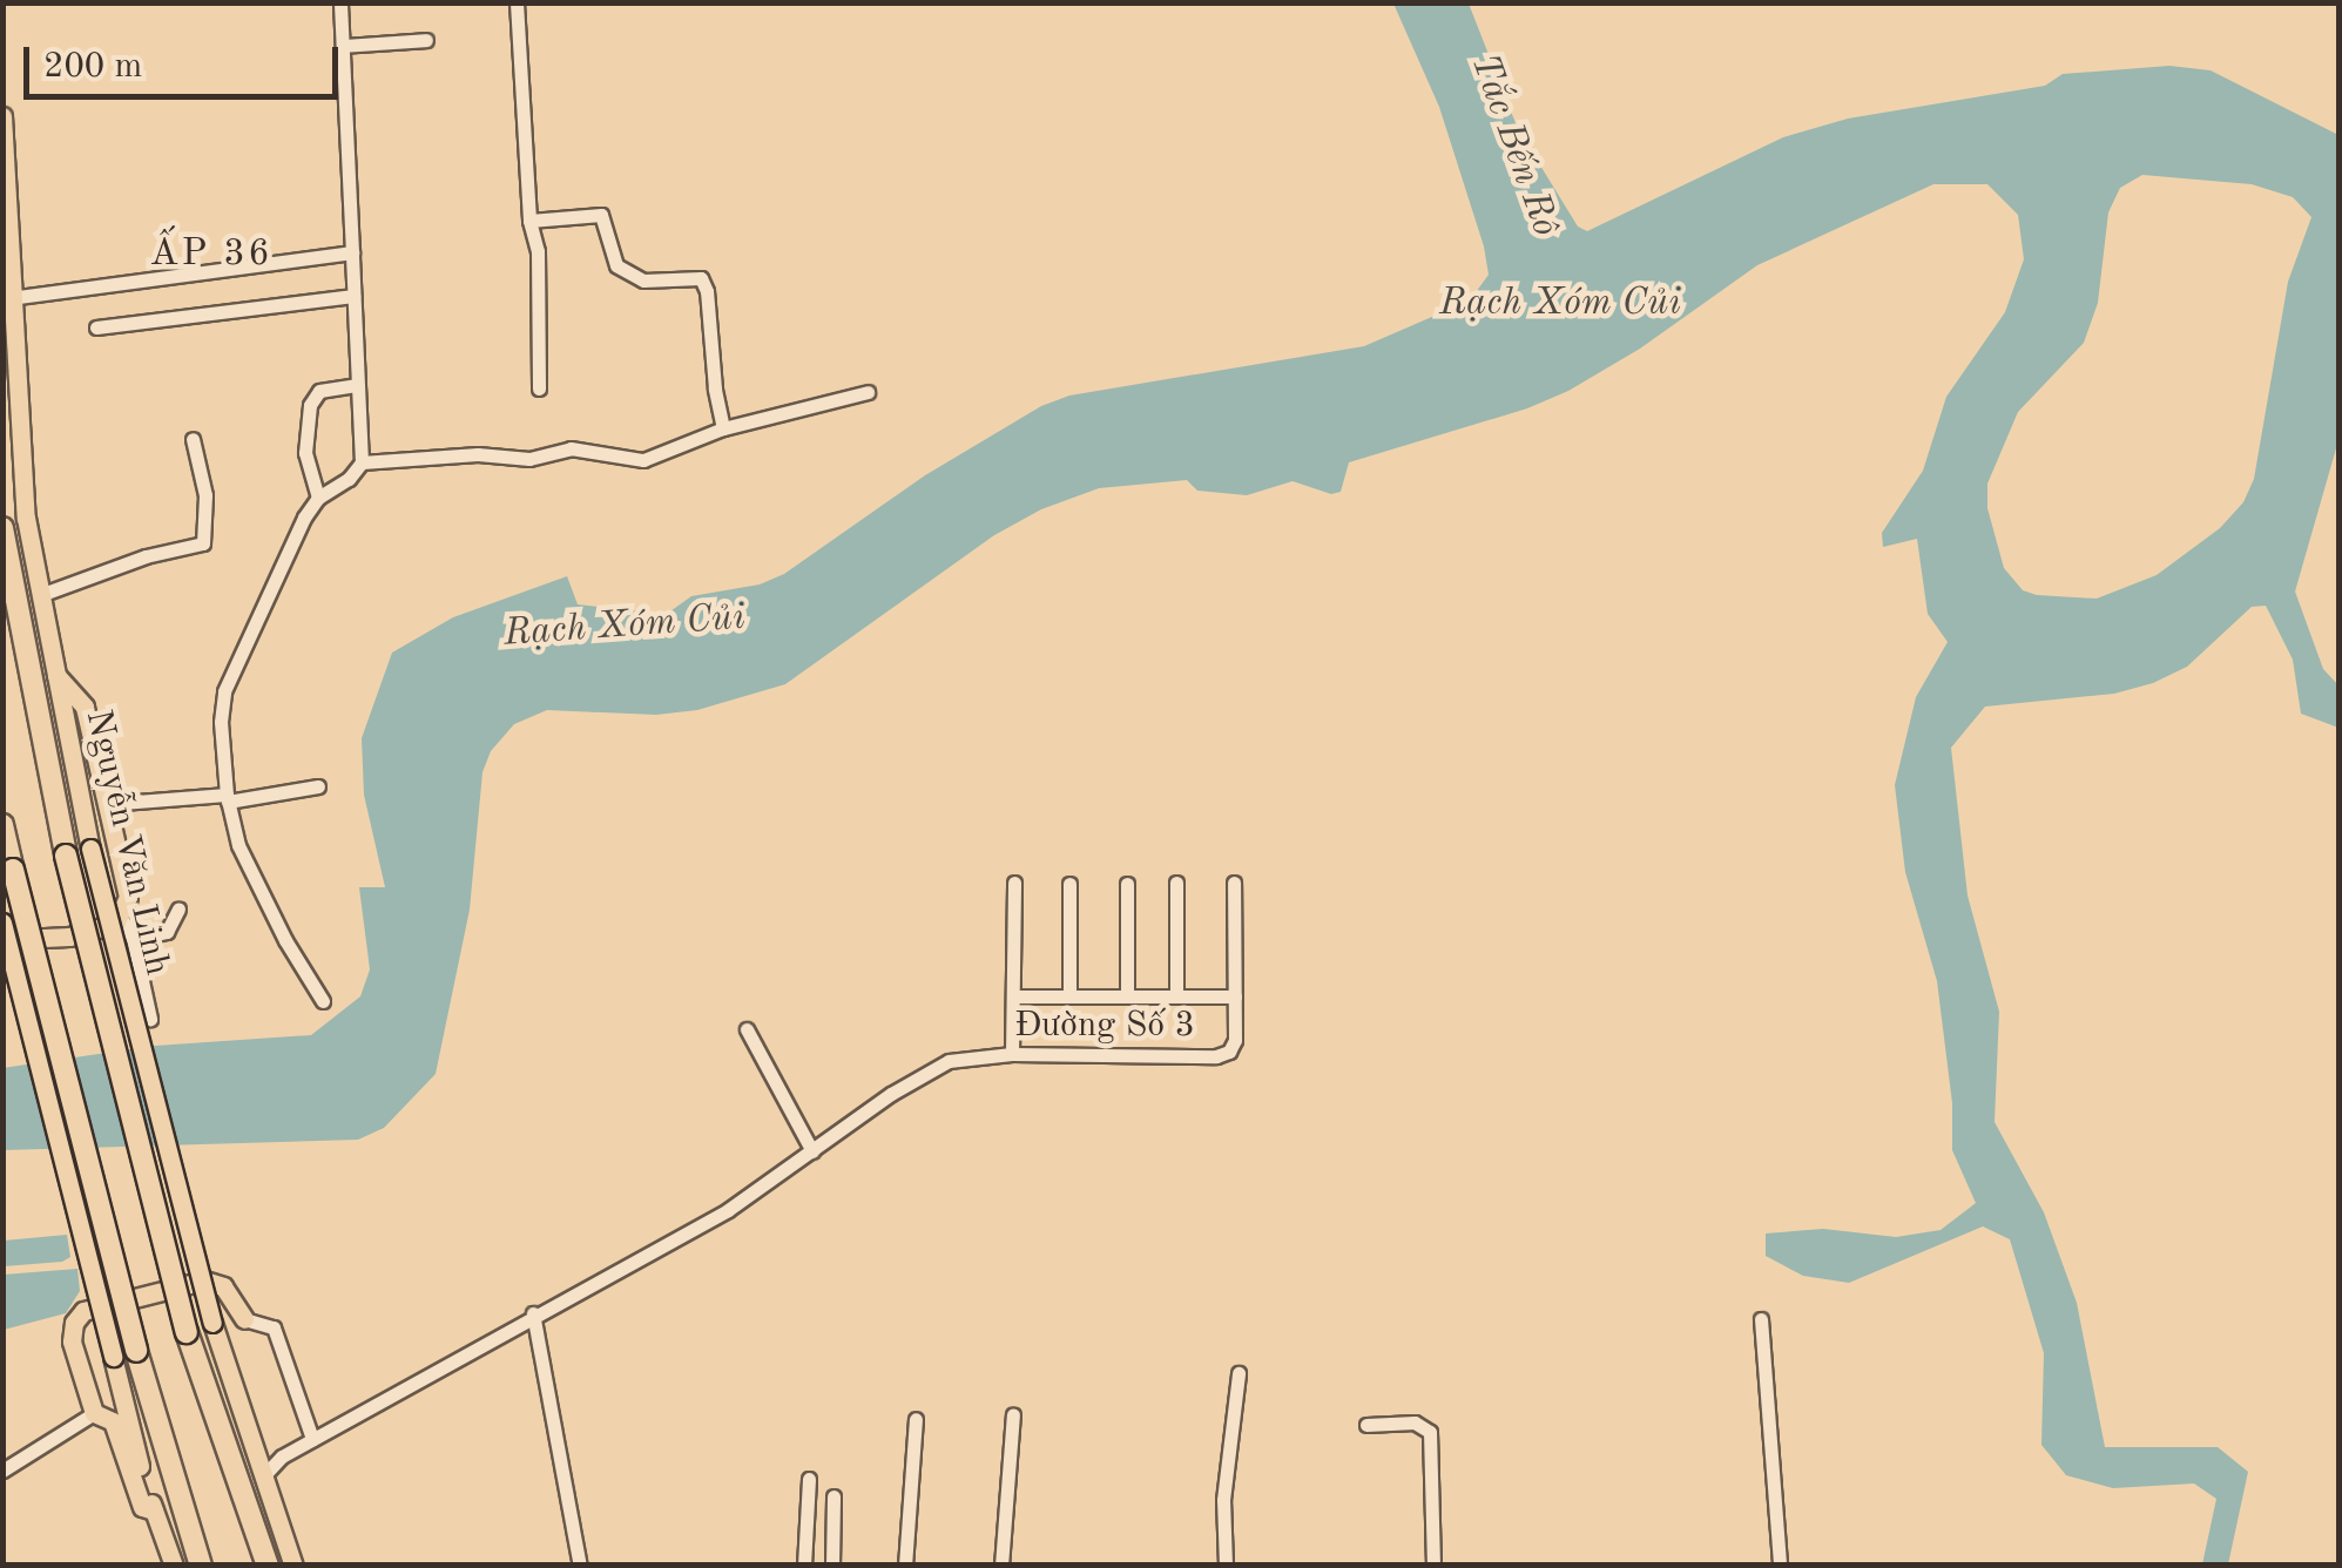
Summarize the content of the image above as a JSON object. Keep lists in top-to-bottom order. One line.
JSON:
{"streets":{"highway":["Nguyễn Văn Linh"],"street":["Đường Số 3"]},"districts":["ẤP 36"],"water":["Tắc Bến Rô","Rạch Xóm Củi"],"scale_bar":"200 m"}
